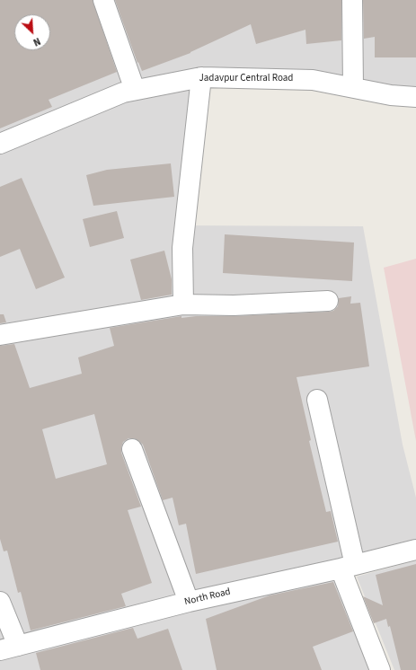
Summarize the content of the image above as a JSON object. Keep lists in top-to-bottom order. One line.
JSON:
{"streets":{"street":["Jadavpur Central Road","North Road"]},"north":"bottom right"}
